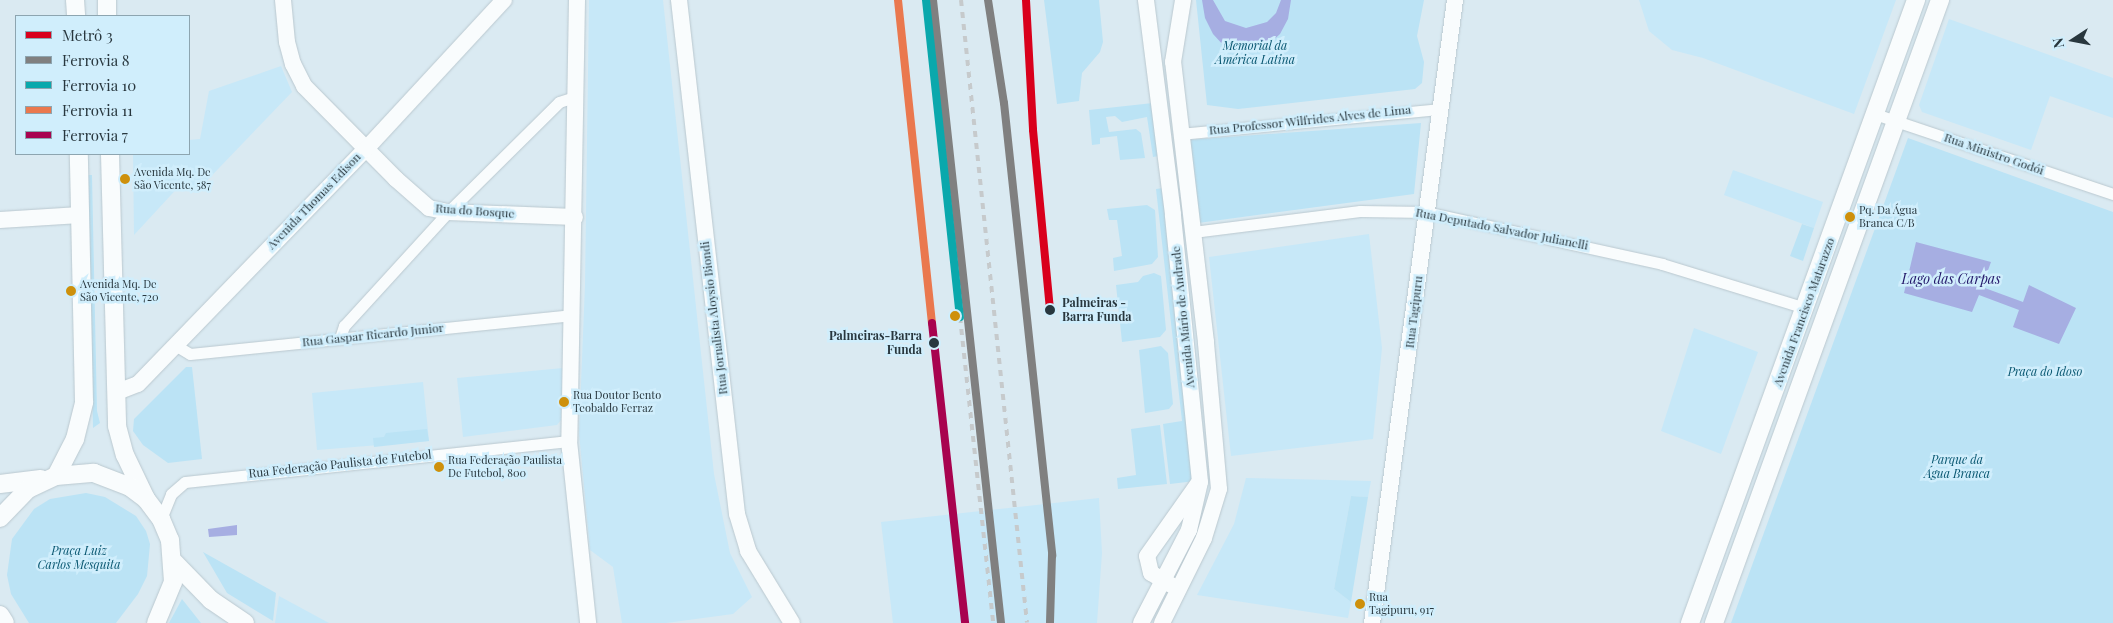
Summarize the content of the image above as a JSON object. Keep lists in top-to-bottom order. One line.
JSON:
{"streets":{"main road":["Avenida Francisco Matarazzo"],"street":["Rua Professor Wilfrides Alves de Lima","Rua Ministro Godói","Avenida Thomas Edison","Rua do Bosque","Rua Deputado Salvador Julianelli","Rua Tagipuru","Avenida Mário de Andrade","Rua Jornalista Aloysio Biondi","Rua Gaspar Ricardo Junior","Rua Federação Paulista de Futebol"]},"crossings":[["Rua Professor Wilfrides Alves de Lima","Rua Tagipuru"],["Rua Professor Wilfrides Alves de Lima","Avenida Mário de Andrade"],["Rua Ministro Godói","Avenida Francisco Matarazzo"],["Avenida Thomas Edison","Rua do Bosque"],["Avenida Thomas Edison","Rua Gaspar Ricardo Junior"],["Rua Deputado Salvador Julianelli","Rua Tagipuru"],["Rua Deputado Salvador Julianelli","Avenida Francisco Matarazzo"],["Rua Deputado Salvador Julianelli","Avenida Mário de Andrade"]],"water":["Lago das Carpas"],"parks":["Memorial da América Latina","Praça do Idoso","Parque da Água Branca","Praça Luiz Carlos Mesquita"],"places":["Avenida Mq. De São Vicente, 587","Pq. Da Água Branca C/B","Avenida Mq. De São Vicente, 720","Palmeiras - Barra Funda","Palmeiras-Barra Funda","Rua Doutor Bento Teobaldo Ferraz","Rua Federação Paulista De Futebol, 800","Rua Tagipuru, 917"],"lines":["metro line 3","rail line 8","rail line 10","rail line 11","rail line 7"],"legend":["Metrô 3","Ferrovia 8","Ferrovia 10","Ferrovia 11","Ferrovia 7"],"north":"left"}
